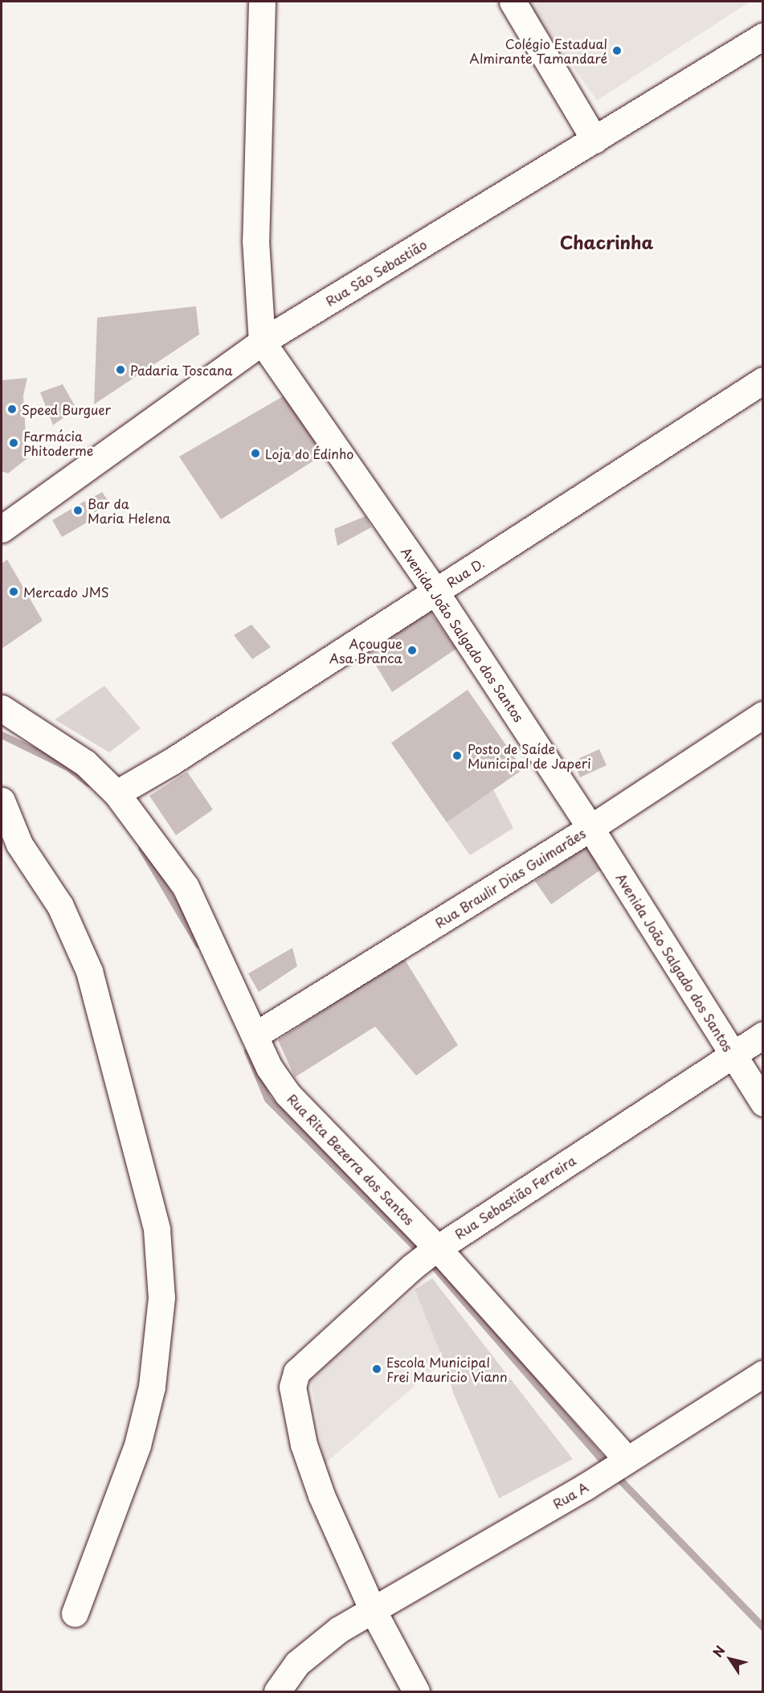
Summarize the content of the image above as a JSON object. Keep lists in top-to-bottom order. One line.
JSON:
{"streets":{"street":["Rua São Sebastião","Rua D.","Avenida João Salgado dos Santos","Rua Braulir Dias Guimarães","Rua Rita Bezerra dos Santos","Rua Sebastião Ferreira","Rua A"]},"crossings":[["Rua São Sebastião","Avenida João Salgado dos Santos"],["Rua D.","Avenida João Salgado dos Santos"],["Rua D.","Rua Rita Bezerra dos Santos"],["Avenida João Salgado dos Santos","Rua Braulir Dias Guimarães"],["Avenida João Salgado dos Santos","Rua Sebastião Ferreira"],["Rua Braulir Dias Guimarães","Rua Rita Bezerra dos Santos"],["Rua Rita Bezerra dos Santos","Rua Sebastião Ferreira"],["Rua Rita Bezerra dos Santos","Rua A"],["Rua Sebastião Ferreira","Rua A"]],"districts":["Chacrinha"],"places":["Colégio Estadual Almirante Tamandaré","Padaria Toscana","Speed Burguer","Farmácia Phitoderme","Loja do Édinho","Bar da Maria Helena","Mercado JMS","Açougue Asa Branca","Posto de Saíde Municipal de Japeri","Escola Municipal Frei Mauricio Viann"],"north":"top left"}
